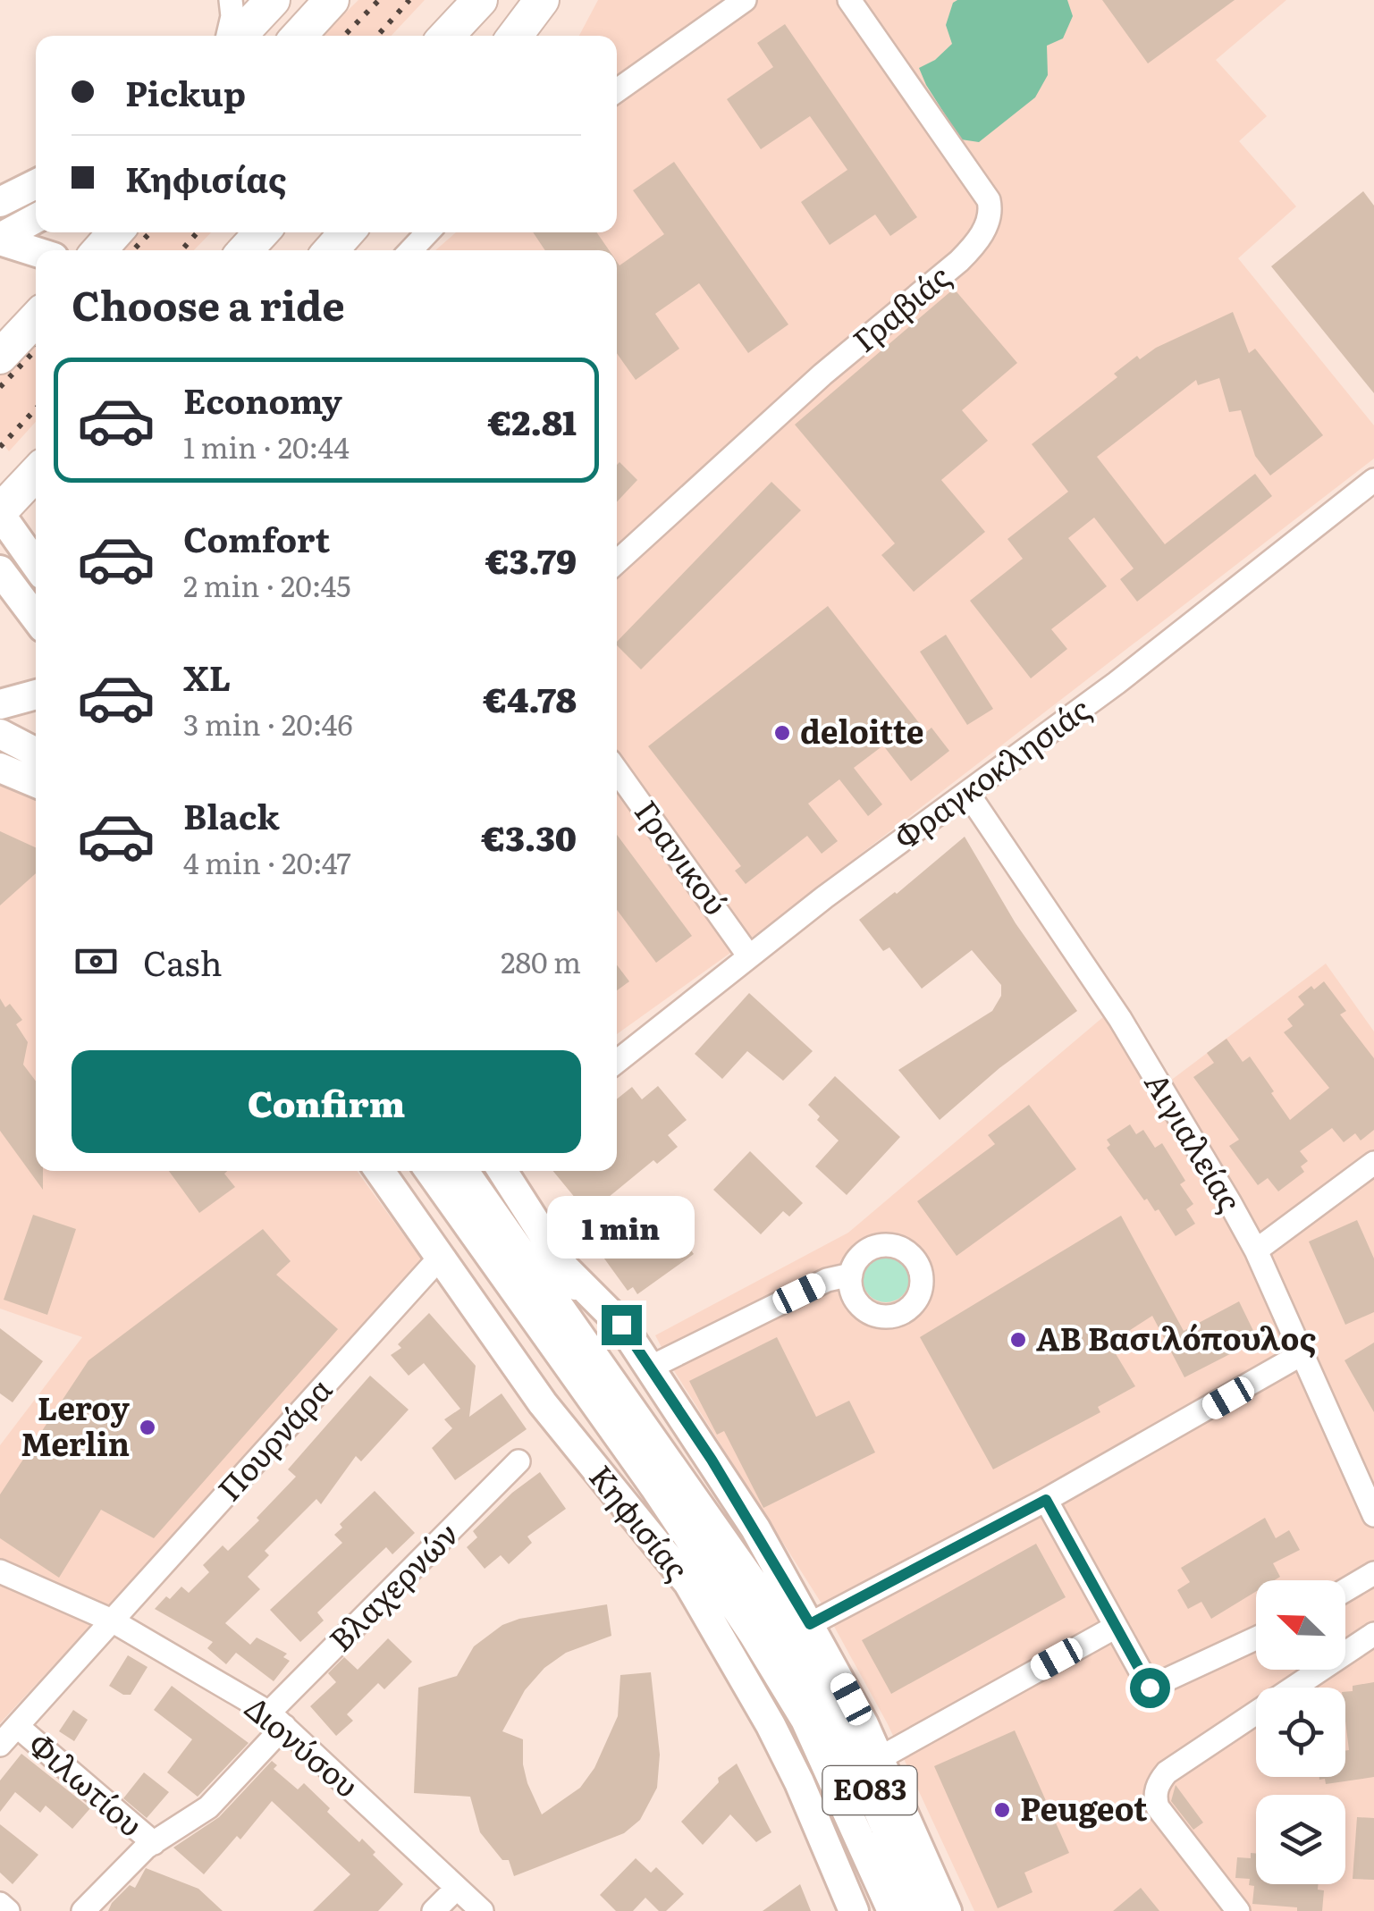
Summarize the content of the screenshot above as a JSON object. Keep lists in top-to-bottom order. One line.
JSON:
{"streets":{"main road":["Κηφισίας","ΕΟ83"],"street":["Γραβιάς","Φραγκοκλησιάς","Γρανικού","Αιγιαλείας","Πουρνάρα","Βλαχερνών","Διονύσου","Φιλωτίου"]},"crossings":[["Φραγκοκλησιάς","Γρανικού"],["Φραγκοκλησιάς","Αιγιαλείας"],["Πουρνάρα","Κηφισίας"],["Πουρνάρα","Διονύσου"],["Πουρνάρα","Φιλωτίου"],["Βλαχερνών","Διονύσου"],["Βλαχερνών","Φιλωτίου"]],"places":["deloitte","ΑΒ Βασιλόπουλος","Leroy Merlin","Peugeot"],"north":"top left","page":{"banner":["Pickup","Κηφισίας"],"heading":"Choose a ride","list":[{"name":"Economy","note":"1 min · 20:44","value":"€2.81"},{"name":"Comfort","note":"2 min · 20:45","value":"€3.79"},{"name":"XL","note":"3 min · 20:46","value":"€4.78"},{"name":"Black","note":"4 min · 20:47","value":"€3.30"}],"pay":["Cash","280 m"],"buttons":"Confirm","bubble":"1 min"}}
